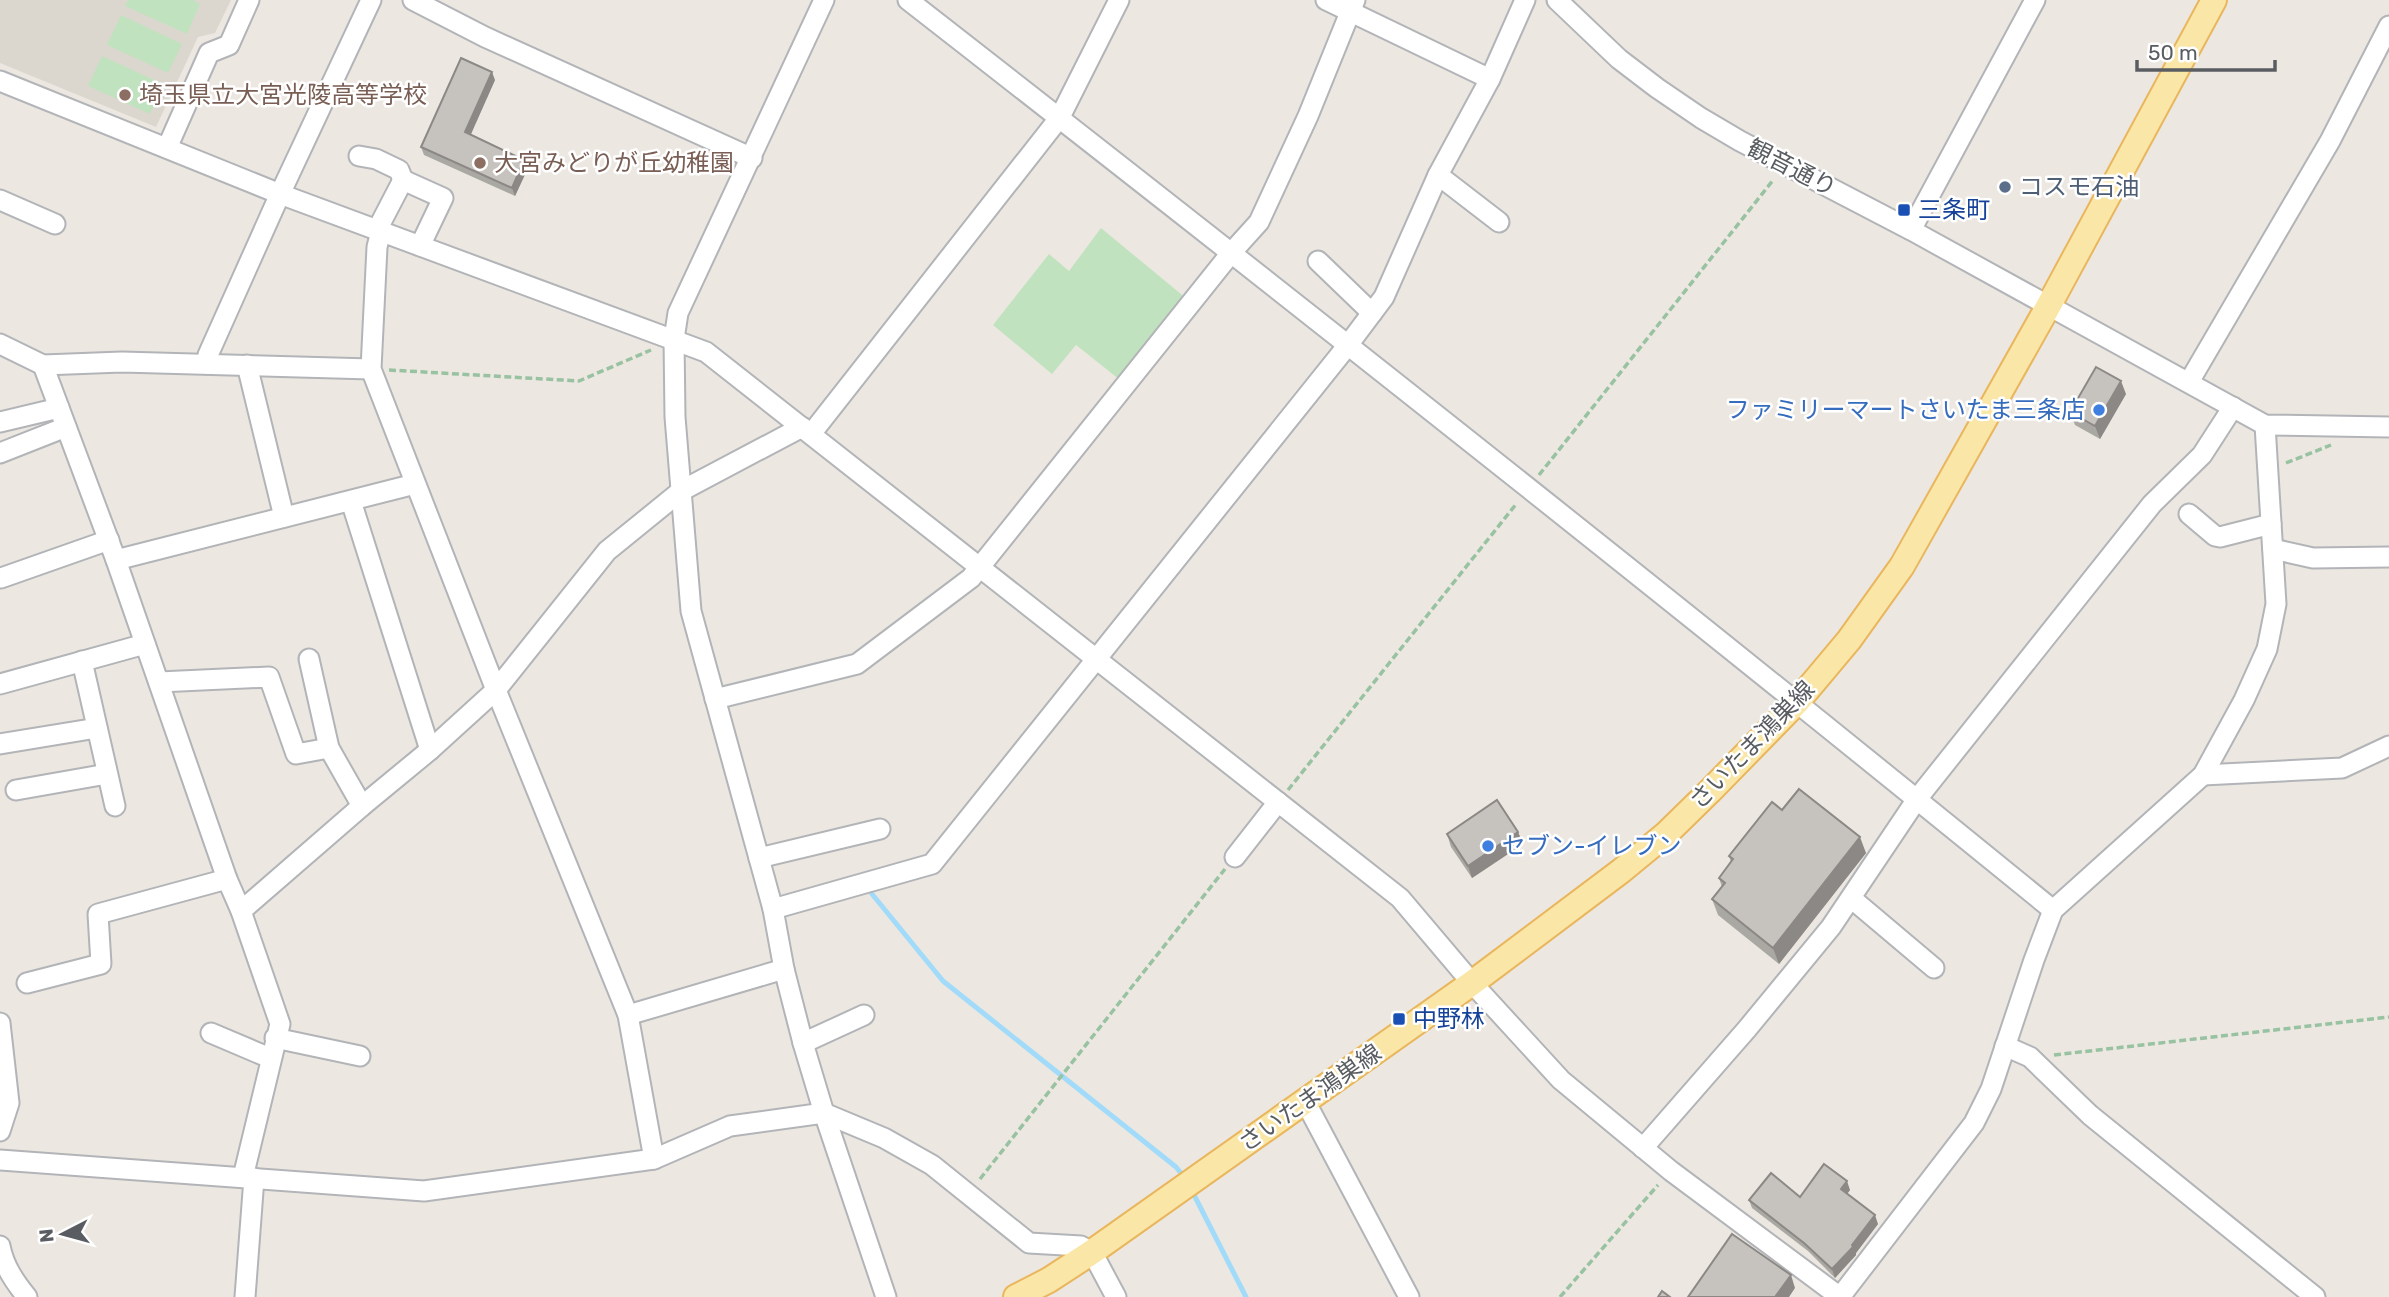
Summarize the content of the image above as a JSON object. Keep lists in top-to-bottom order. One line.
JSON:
{"streets":{"main road":["さいたま鴻巣線"],"street":["観音通り"]},"crossings":[["観音通り","さいたま鴻巣線"]],"places":{"other":["埼玉県立大宮光陵高等学校","大宮みどりが丘幼稚園","コスモ石油","ファミリーマートさいたま三条店","セブン-イレブン"],"transit":["三条町","中野林"]},"scale_bar":"50 m","north":"left"}
